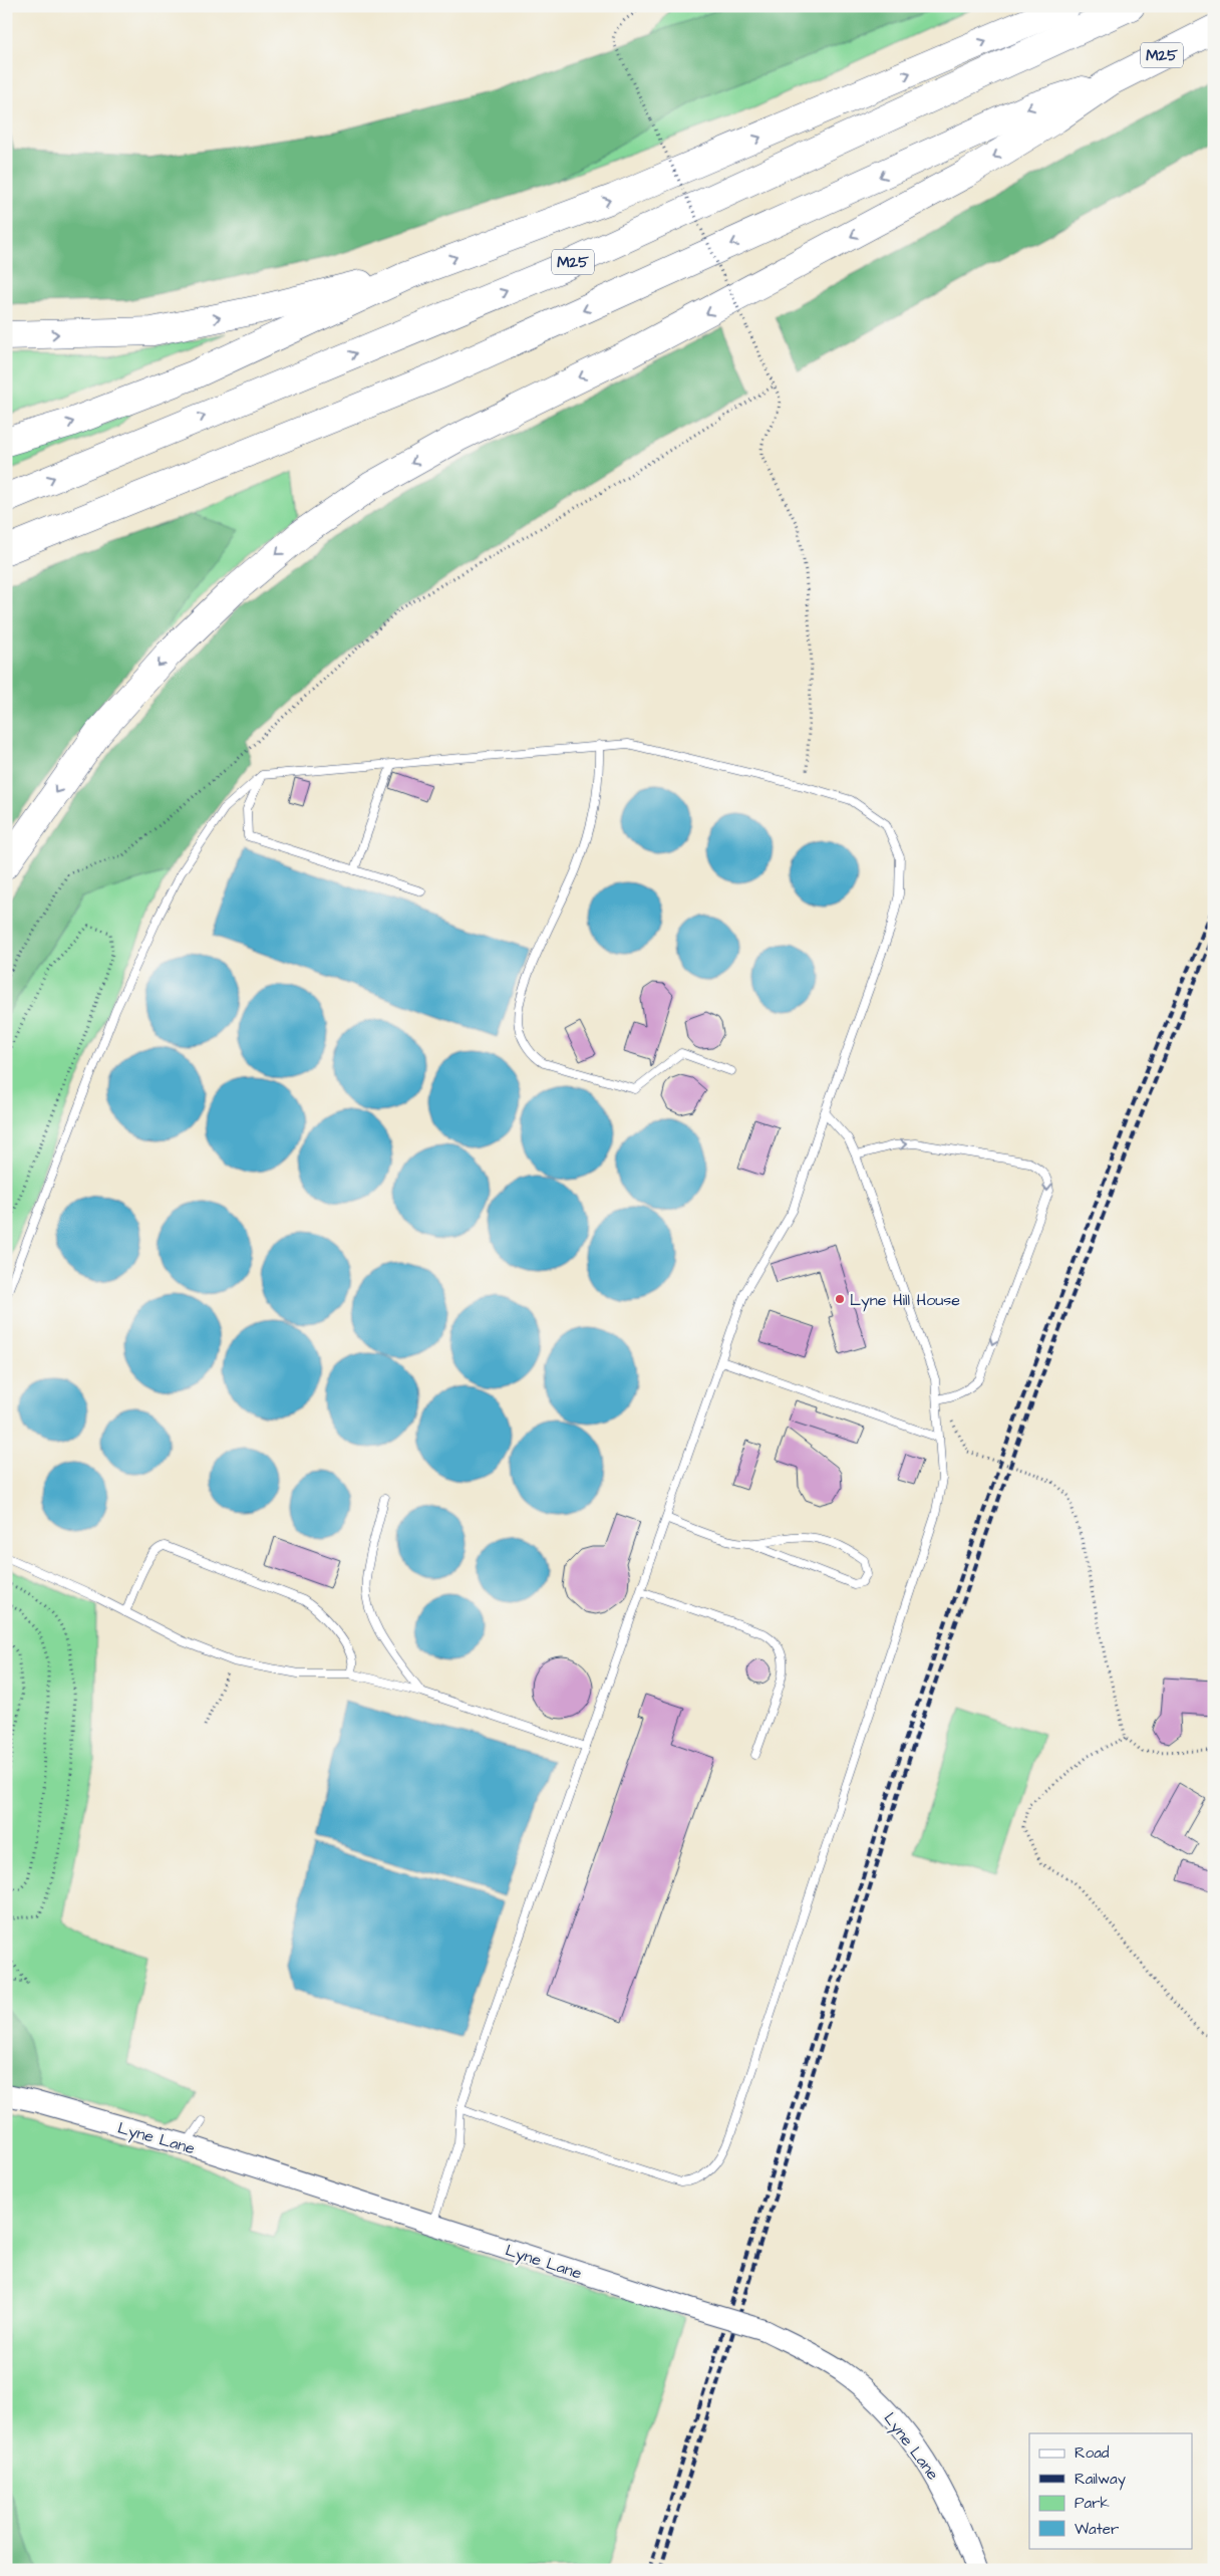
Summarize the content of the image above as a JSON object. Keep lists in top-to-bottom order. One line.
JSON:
{"streets":{"highway":["M25"],"street":["Lyne Lane"]},"places":["Lyne Hill House"],"legend":["Road","Railway","Park","Water"]}
